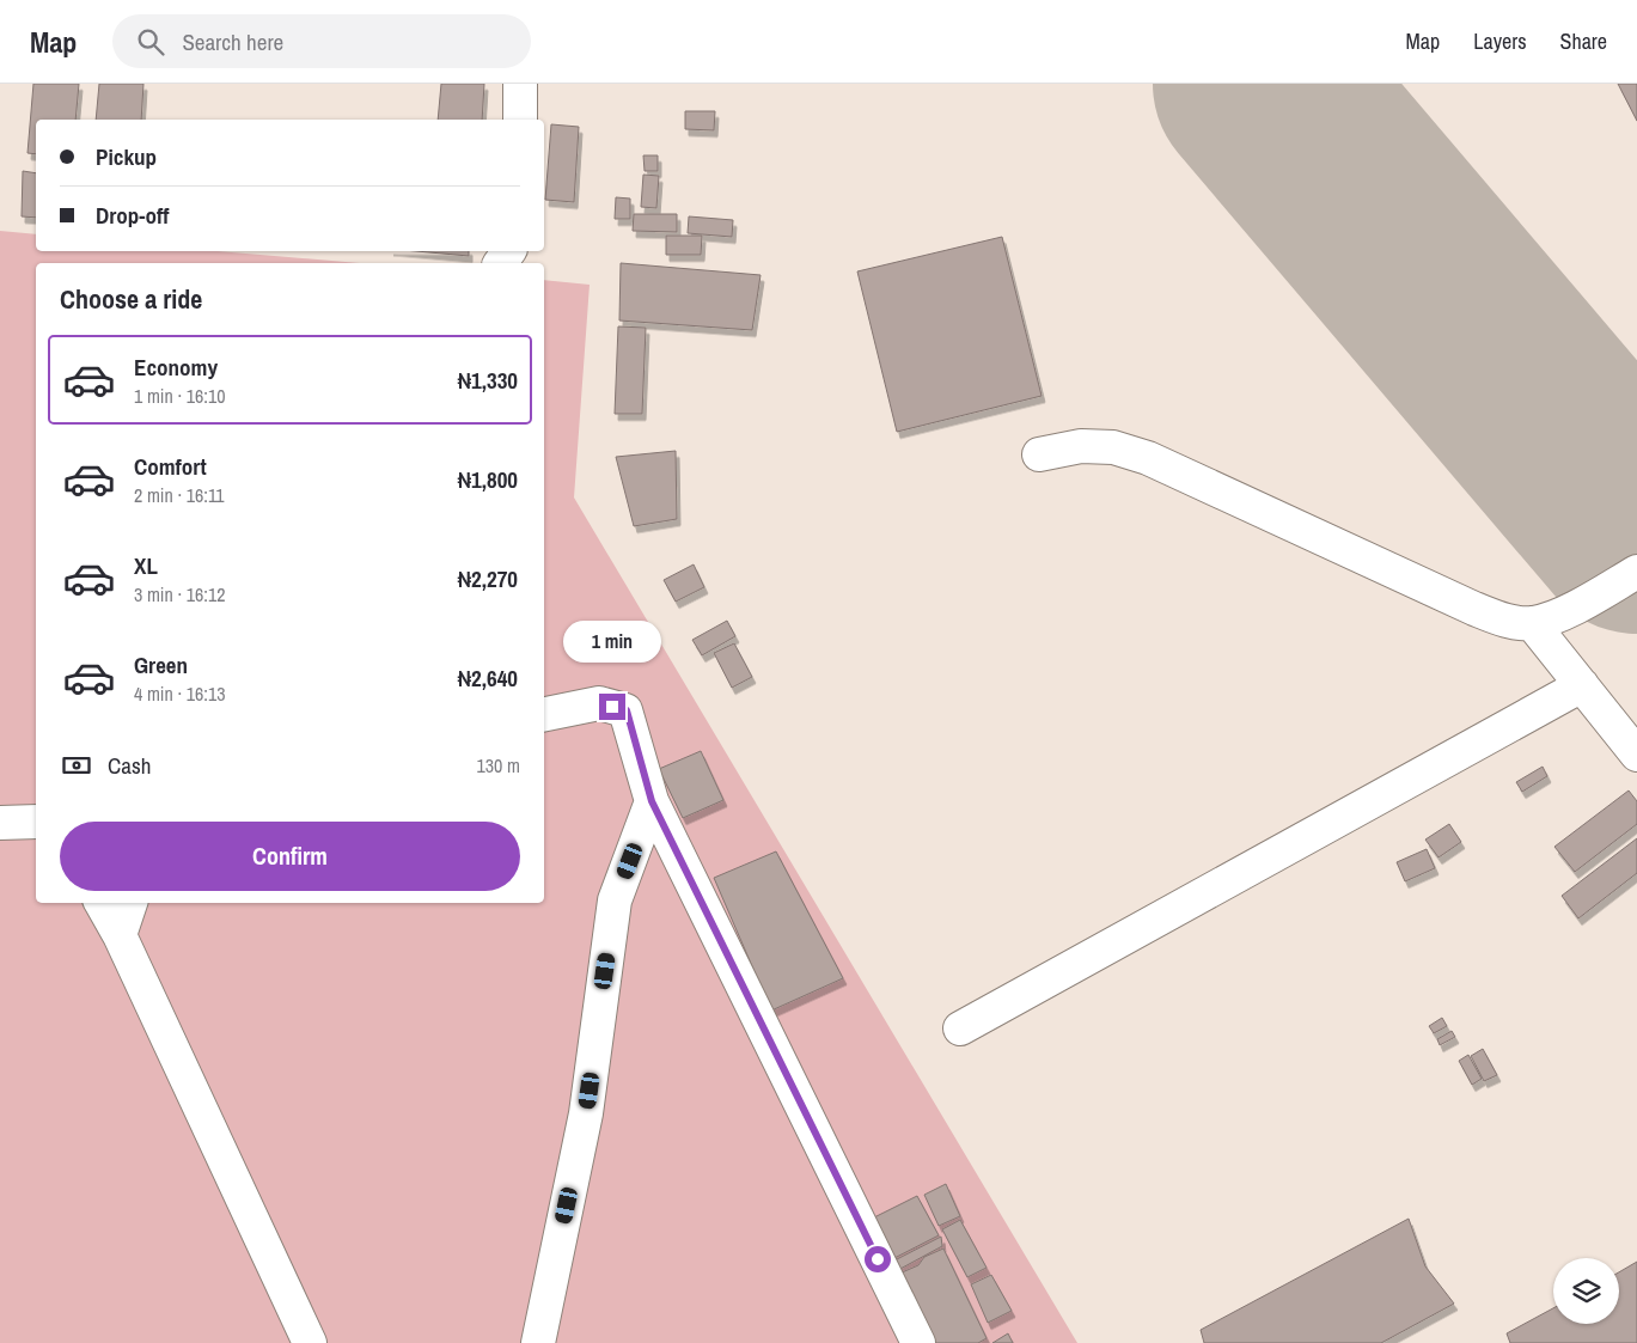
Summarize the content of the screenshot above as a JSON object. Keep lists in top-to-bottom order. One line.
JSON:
{"page":{"header":"Map","search":"Search here","nav":["Map","Layers","Share"],"banner":["Pickup","Drop-off"],"heading":"Choose a ride","list":[{"name":"Economy","note":"1 min · 16:10","value":"₦1,330"},{"name":"Comfort","note":"2 min · 16:11","value":"₦1,800"},{"name":"XL","note":"3 min · 16:12","value":"₦2,270"},{"name":"Green","note":"4 min · 16:13","value":"₦2,640"}],"bubble":"1 min","pay":["Cash","130 m"],"buttons":"Confirm"}}
